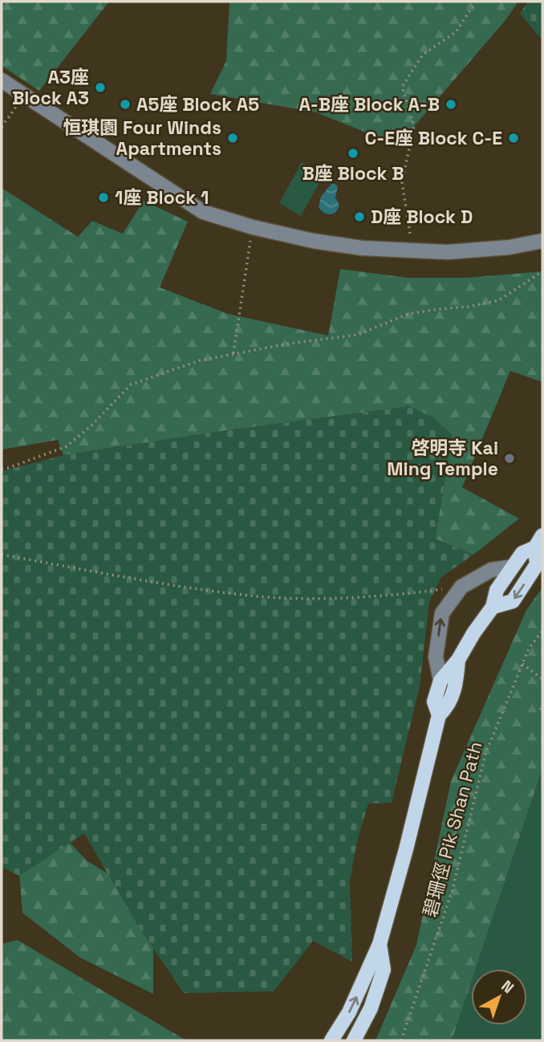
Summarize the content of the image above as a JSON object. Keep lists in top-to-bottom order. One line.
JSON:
{"streets":{"path":["碧珊徑 Pik Shan Path"]},"places":["A3座 Block A3","A5座 Block A5","A-B座 Block A-B","恒琪園 Four Winds Apartments","C-E座 Block C-E","B座 Block B","1座 Block 1","D座 Block D","啓明寺 Kai Ming Temple"],"north":"top right"}
